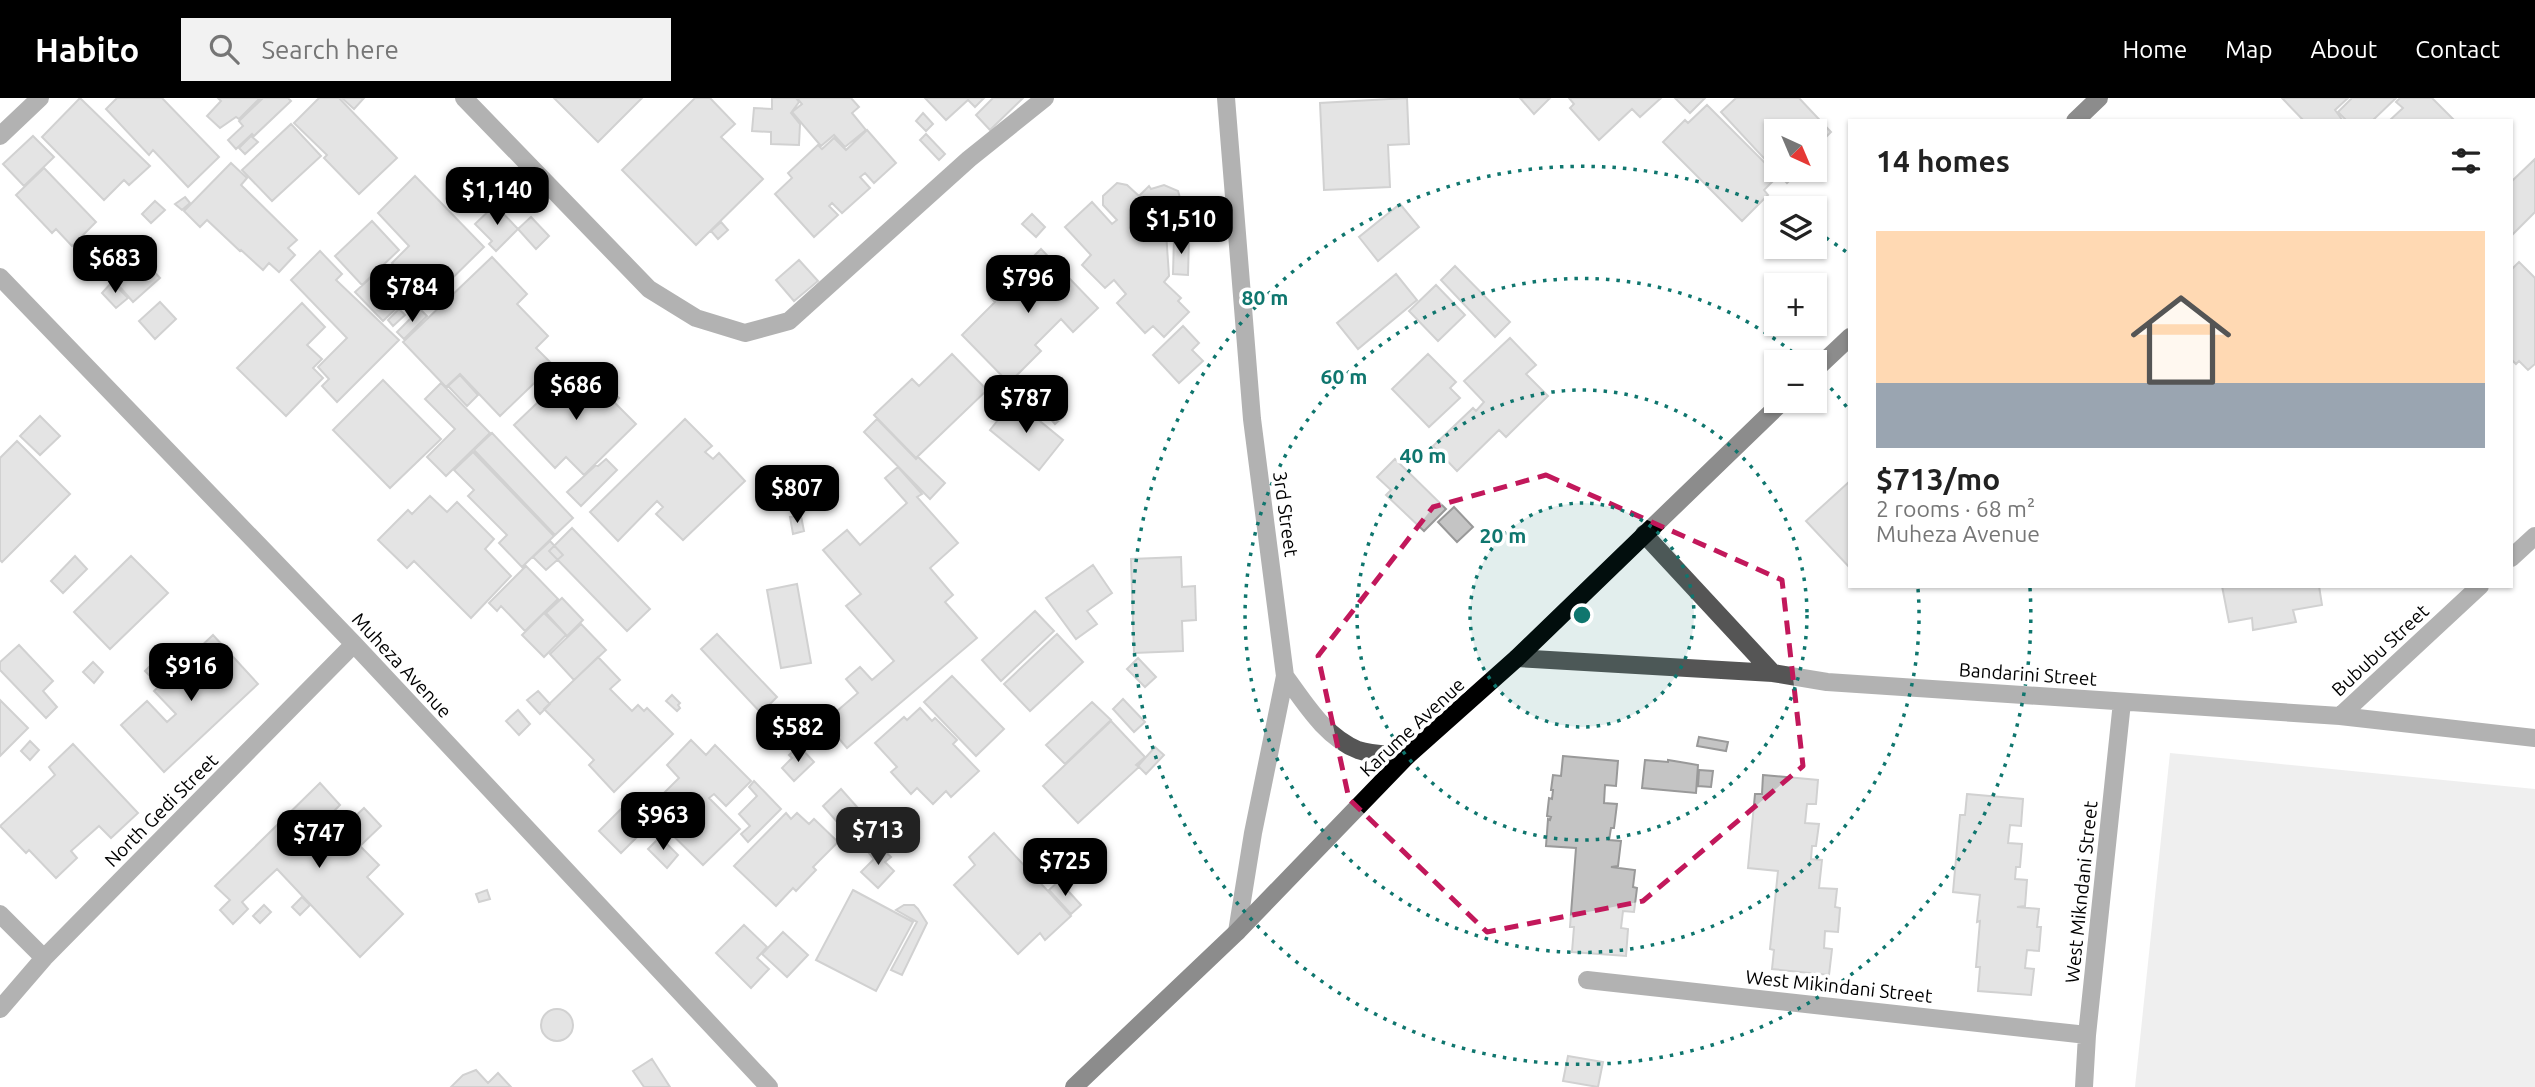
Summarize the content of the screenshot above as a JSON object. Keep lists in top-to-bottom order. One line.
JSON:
{"streets":{"main road":["Karume Avenue"],"street":["3rd Street","Bububu Street","Muheza Avenue","Bandarini Street","North Gedi Street","West Mikndani Street","West Mikindani Street"]},"crossings":[["3rd Street","Karume Avenue"],["Bububu Street","Bandarini Street"],["Muheza Avenue","North Gedi Street"],["Bandarini Street","Karume Avenue"],["Bandarini Street","West Mikndani Street"],["West Mikndani Street","West Mikindani Street"]],"north":"bottom right","page":{"header":"Habito","search":"Search here","nav":["Home","Map","About","Contact"],"map_buttons":["+","−"],"heading":"14 homes","price":["$1,140","$1,510","$683","$796","$784","$686","$787","$807","$916","$582","$963","$713","$747","$725"],"list":[{"name":"$713/mo","note":"2 rooms · 68 m² · Muheza Avenue"}]},"rings":["80 m","60 m","40 m","20 m"]}
